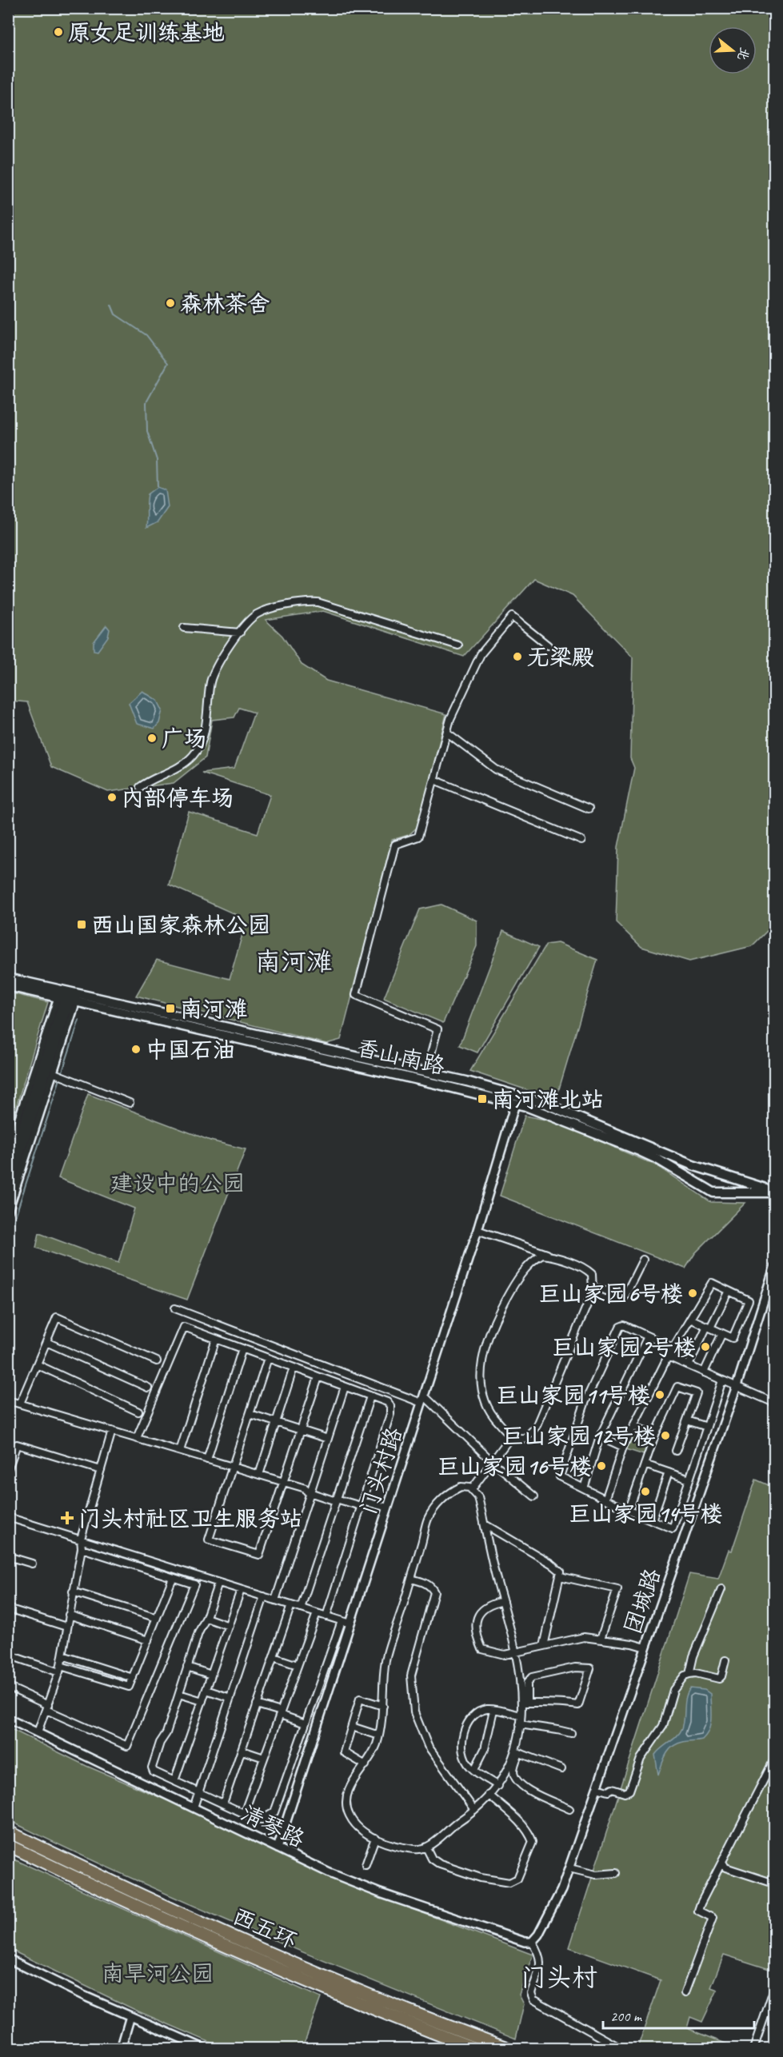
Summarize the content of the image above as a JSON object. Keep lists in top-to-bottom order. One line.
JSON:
{"streets":{"highway":["西五环"],"main road":["香山南路"],"street":["门头村路","团城路","清琴路"]},"crossings":[["香山南路","门头村路"],["门头村路","清琴路"],["团城路","清琴路"]],"districts":["南河滩","门头村"],"parks":["建设中的公园","南旱河公园"],"places":{"other":["原女足训练基地","森林茶舍","无梁殿","广场","内部停车场","中国石油","巨山家园6号楼","巨山家园2号楼","巨山家园11号楼","巨山家园12号楼","巨山家园16号楼","巨山家园14号楼"],"transit":["西山国家森林公园","南河滩","南河滩北站"],"health":["门头村社区卫生服务站"]},"scale_bar":"200 m","north":"right"}
